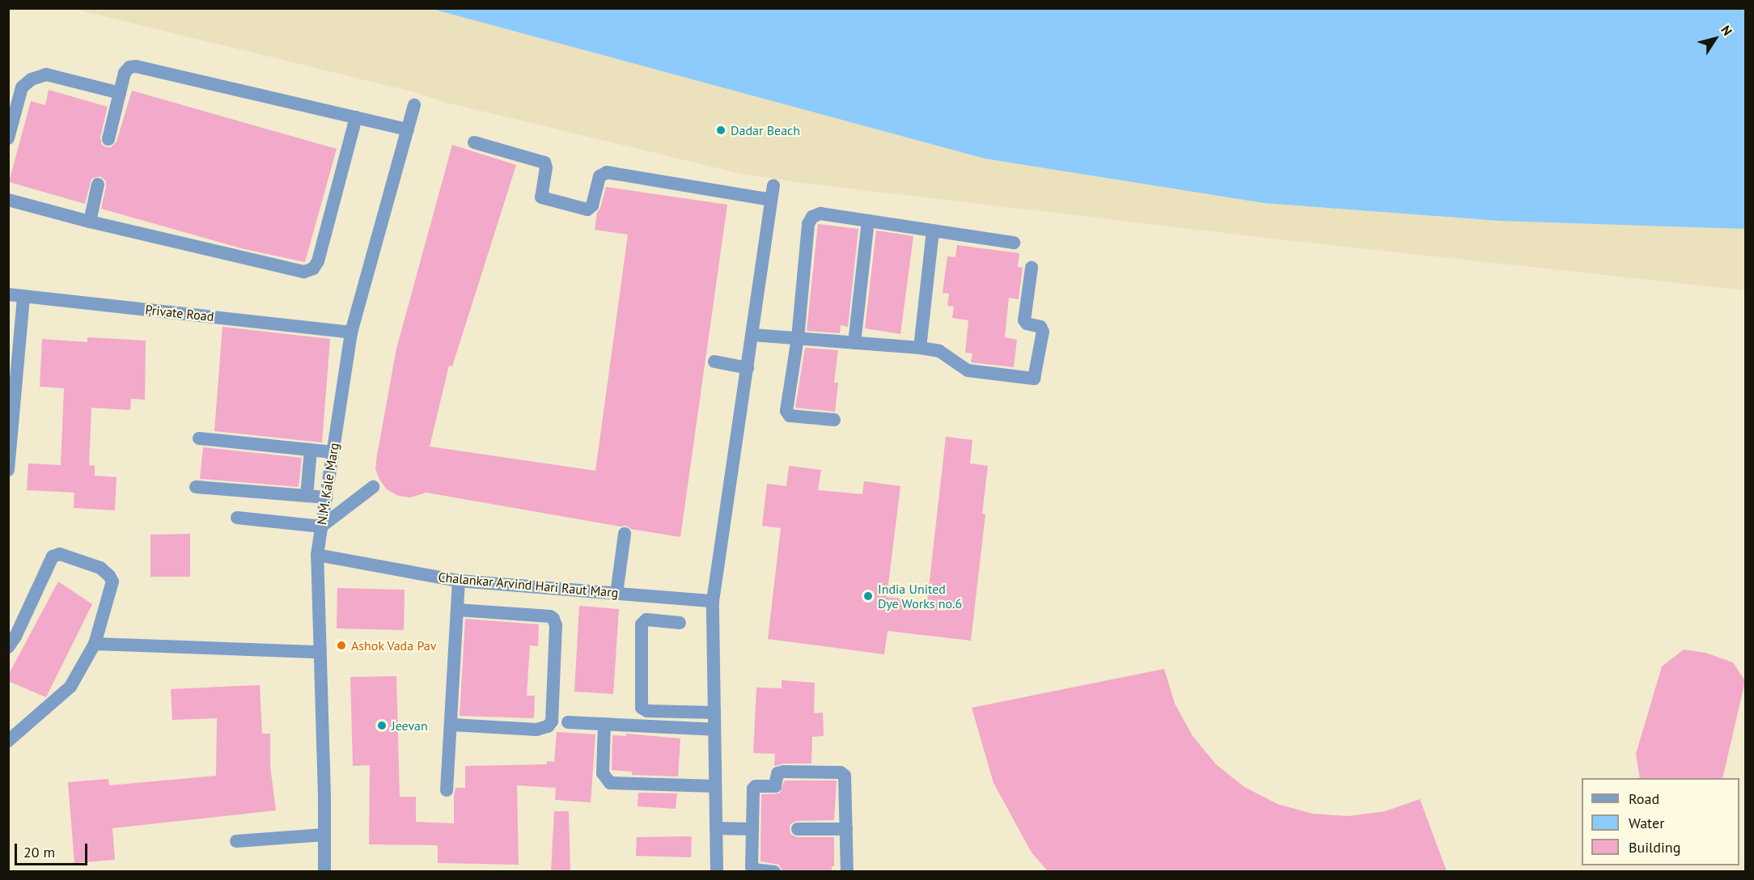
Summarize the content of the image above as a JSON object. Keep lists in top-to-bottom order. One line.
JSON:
{"streets":{"street":["Private Road","N.M. Kale Marg","Chalankar Arvind Hari Raut Marg"]},"crossings":[["Private Road","N.M. Kale Marg"],["N.M. Kale Marg","Chalankar Arvind Hari Raut Marg"]],"places":["Dadar Beach","India United Dye Works no.6","Ashok Vada Pav","Jeevan"],"legend":["Road","Water","Building"],"scale_bar":"20 m","north":"top right"}
